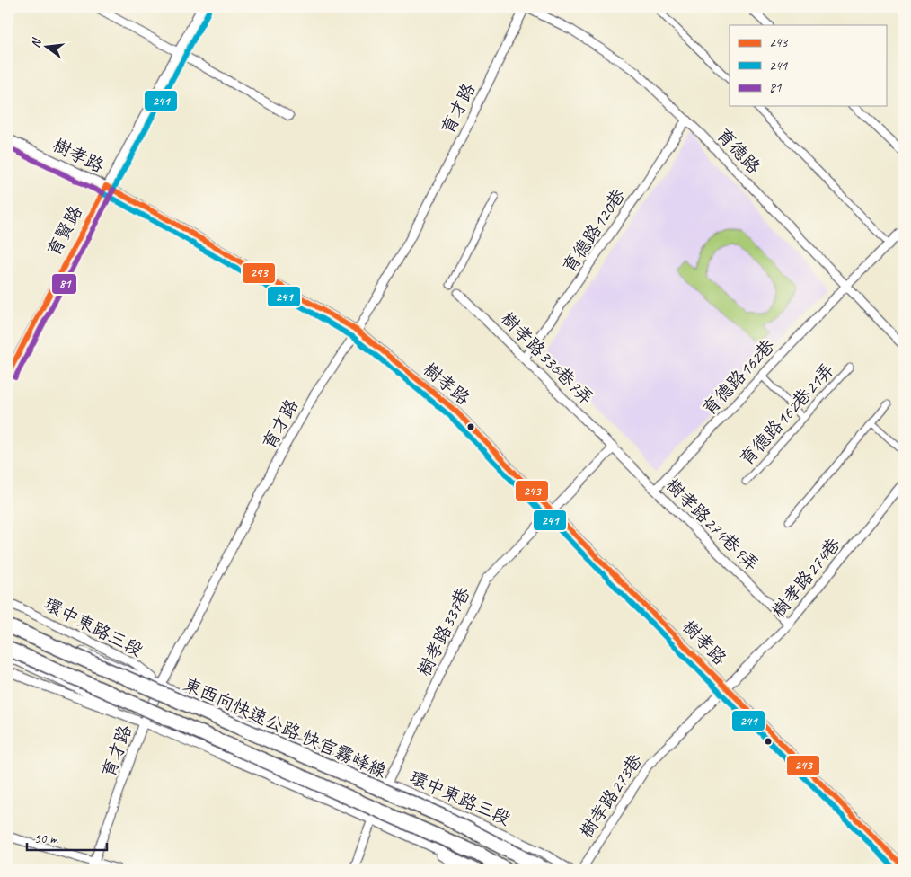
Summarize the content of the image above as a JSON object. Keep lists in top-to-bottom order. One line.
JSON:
{"streets":{"highway":["東西向快速公路 快官霧峰線"],"street":["育才路","育德路","樹孝路","育賢路","育德路120巷","樹孝路336巷7弄","育德路162巷","育德路162巷21弄","樹孝路274巷9弄","樹孝路274巷","環中東路三段","樹孝路337巷","樹孝路273巷"]},"crossings":[["育才路","育德路"],["育才路","樹孝路"],["育才路","環中東路三段"],["育德路","育德路120巷"],["育德路","育德路162巷"],["樹孝路","育賢路"],["樹孝路","樹孝路274巷"],["樹孝路","樹孝路337巷"],["樹孝路","樹孝路273巷"],["育德路120巷","樹孝路336巷7弄"],["樹孝路336巷7弄","樹孝路274巷9弄"],["樹孝路336巷7弄","樹孝路337巷"],["育德路162巷","樹孝路274巷9弄"],["樹孝路274巷9弄","樹孝路274巷"],["樹孝路274巷9弄","樹孝路337巷"],["樹孝路274巷","樹孝路273巷"],["環中東路三段","樹孝路337巷"]],"lines":["transit line 241","transit line 81","transit line 243"],"legend":["243","241","81"],"scale_bar":"50 m","north":"left"}
